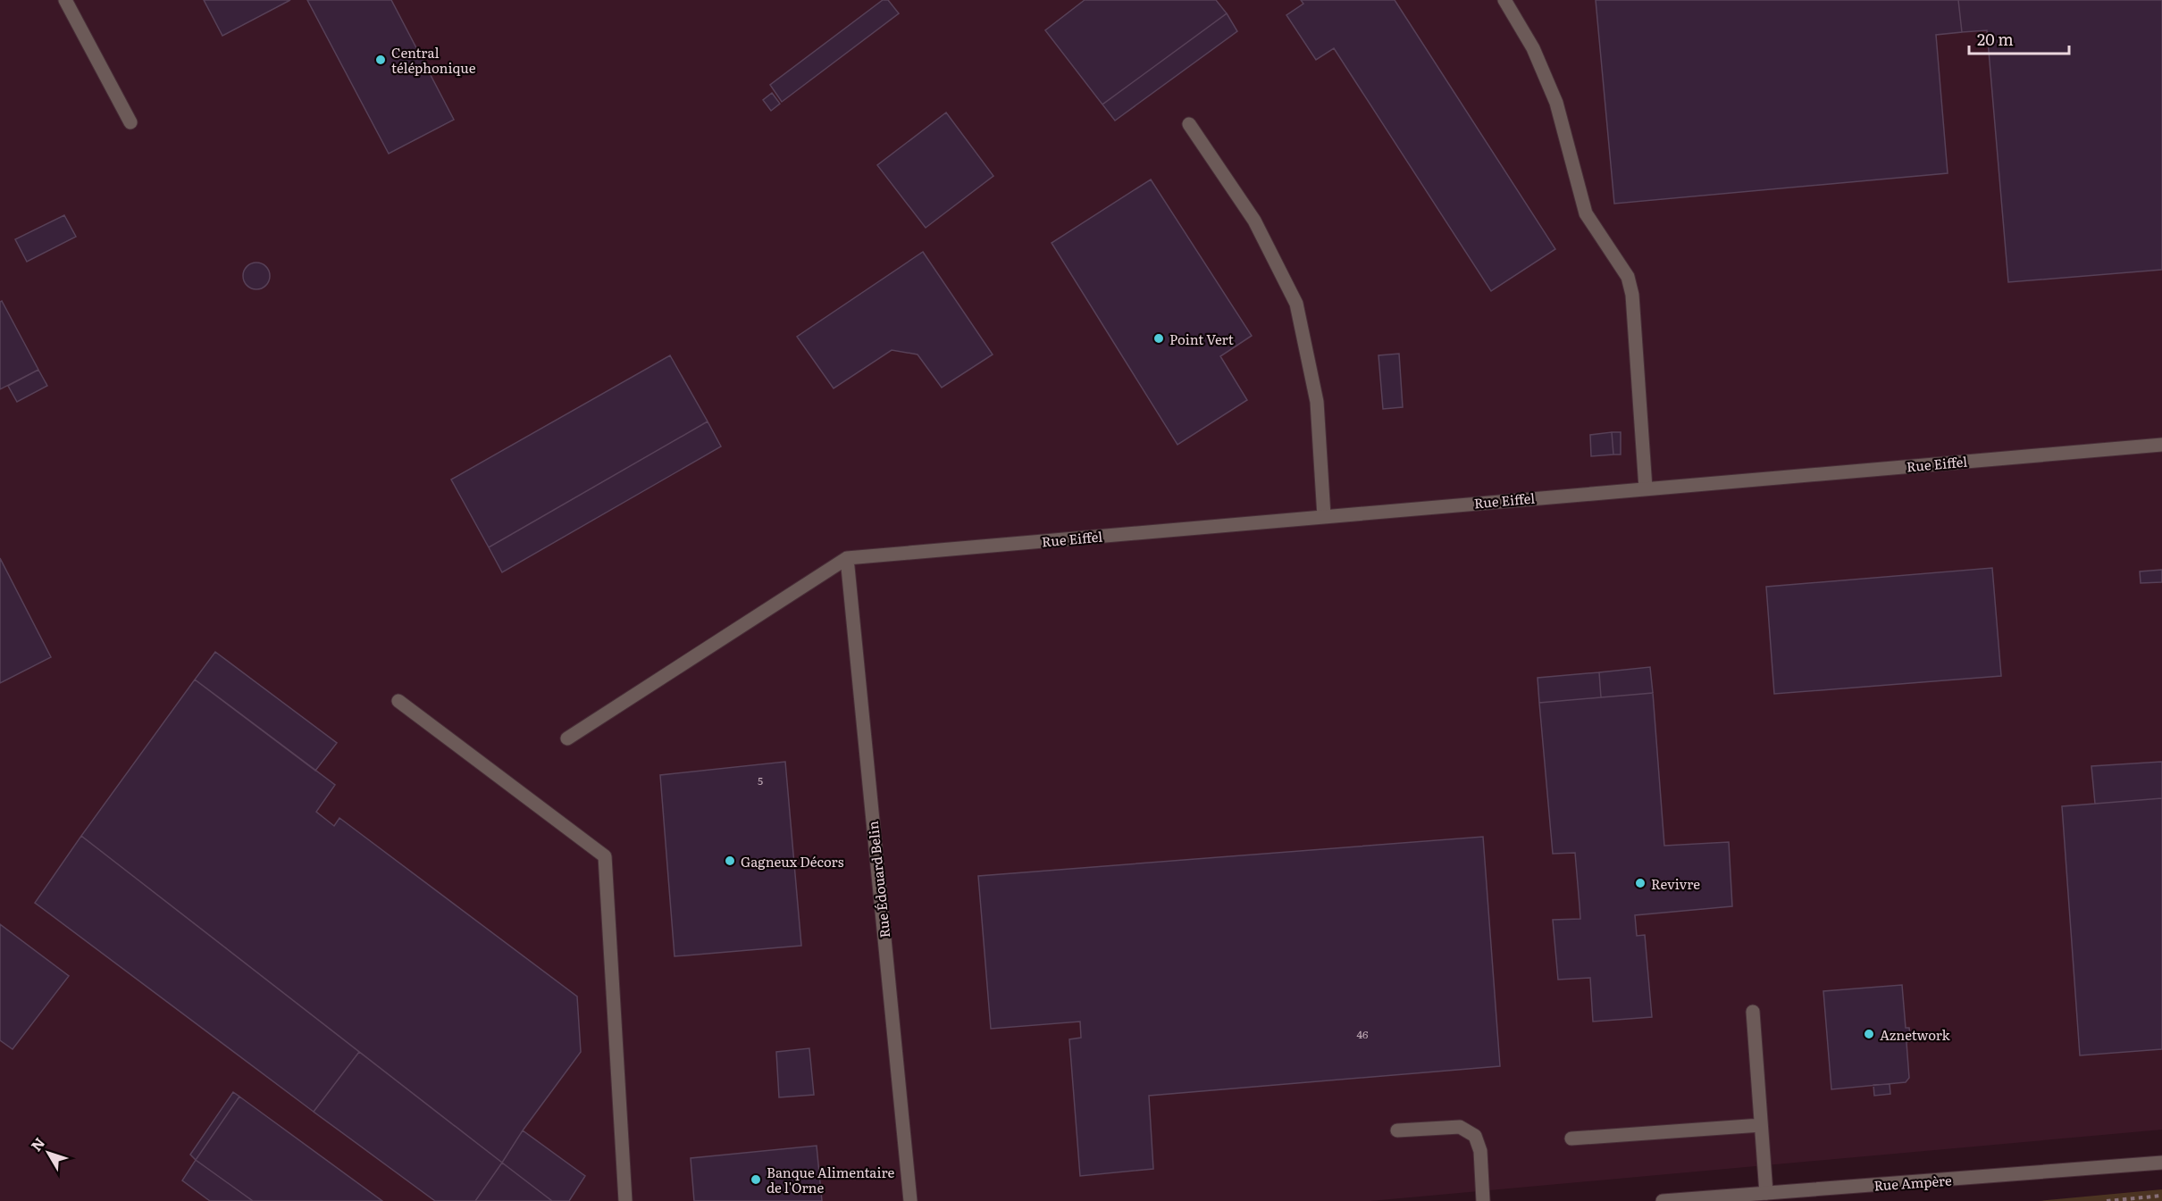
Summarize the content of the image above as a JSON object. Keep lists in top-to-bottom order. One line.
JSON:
{"streets":{"street":["Rue Eiffel","Rue Édouard Belin","Rue Ampère"]},"crossings":[["Rue Eiffel","Rue Édouard Belin"]],"places":["Central téléphonique","Point Vert","Gagneux Décors","Revivre","Aznetwork","Banque Alimentaire de l'Orne"],"house_numbers":["5","46"],"scale_bar":"20 m","north":"top left"}
